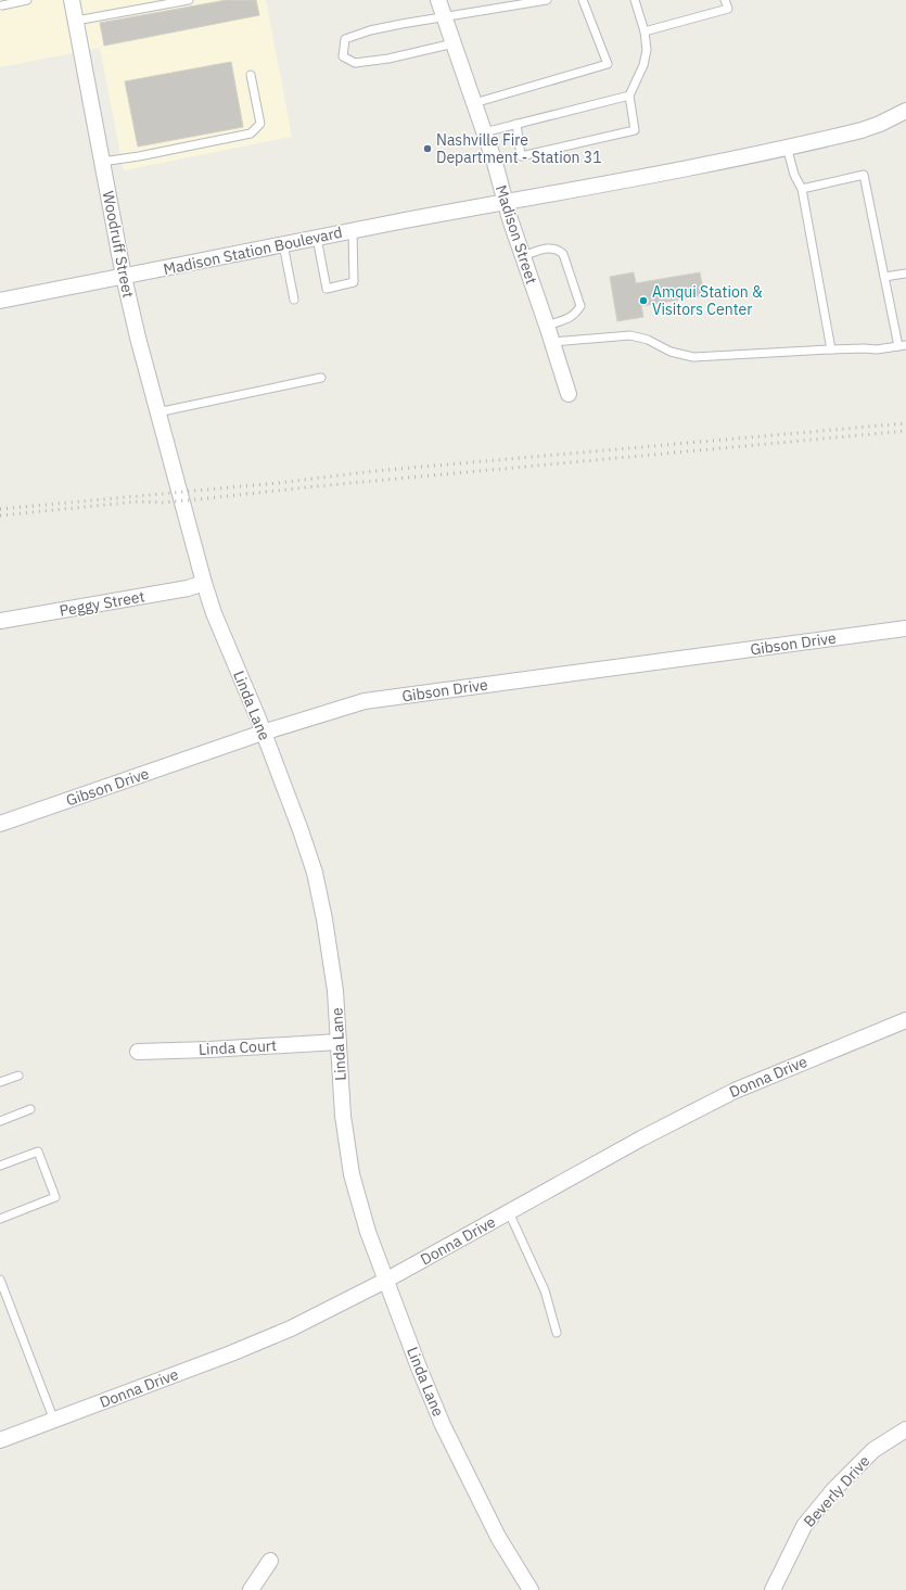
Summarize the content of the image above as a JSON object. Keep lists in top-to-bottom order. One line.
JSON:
{"streets":{"street":["Madison Street","Woodruff Street","Madison Station Boulevard","Peggy Street","Gibson Drive","Linda Lane","Linda Court","Donna Drive","Beverly Drive"]},"crossings":[["Madison Street","Madison Station Boulevard"],["Woodruff Street","Madison Station Boulevard"],["Woodruff Street","Linda Lane"],["Peggy Street","Linda Lane"],["Gibson Drive","Linda Lane"],["Linda Lane","Linda Court"],["Linda Lane","Donna Drive"]],"places":["Nashville Fire Department - Station 31","Amqui Station & Visitors Center"]}
